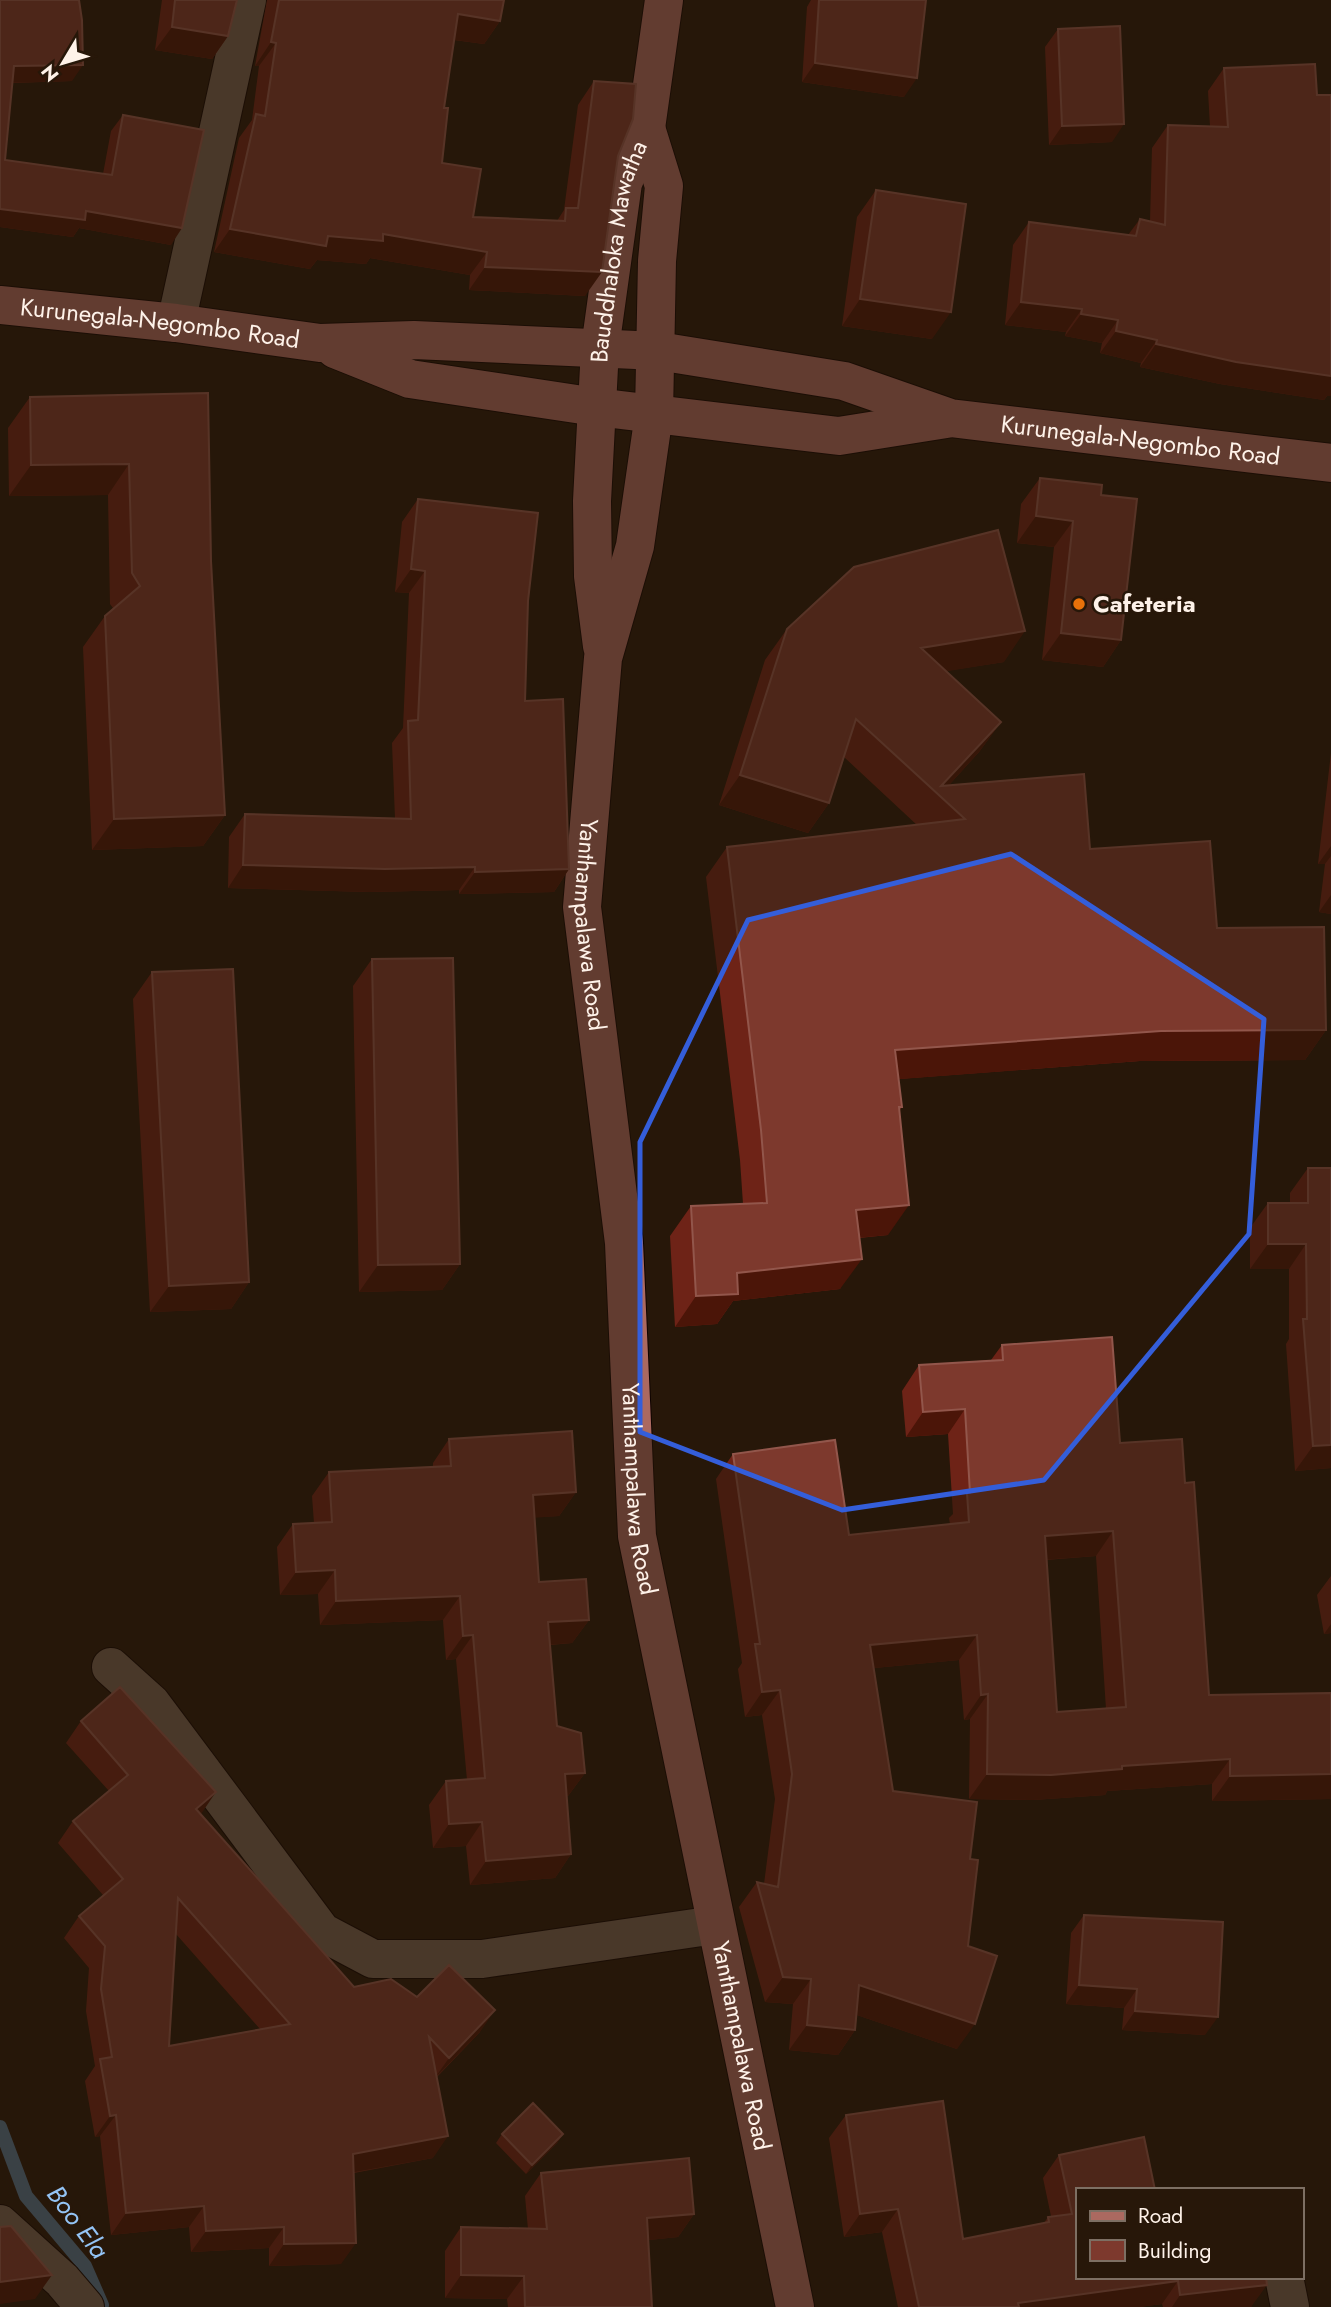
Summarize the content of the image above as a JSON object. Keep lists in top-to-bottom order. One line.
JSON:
{"streets":{"main road":["Bauddhaloka Mawatha","Kurunegala-Negombo Road","Yanthampalawa Road"]},"crossings":[["Bauddhaloka Mawatha","Kurunegala-Negombo Road"],["Bauddhaloka Mawatha","Yanthampalawa Road"],["Kurunegala-Negombo Road","Yanthampalawa Road"]],"water":["Boo Ela"],"places":["Cafeteria"],"legend":["Road","Building"],"north":"bottom left"}
